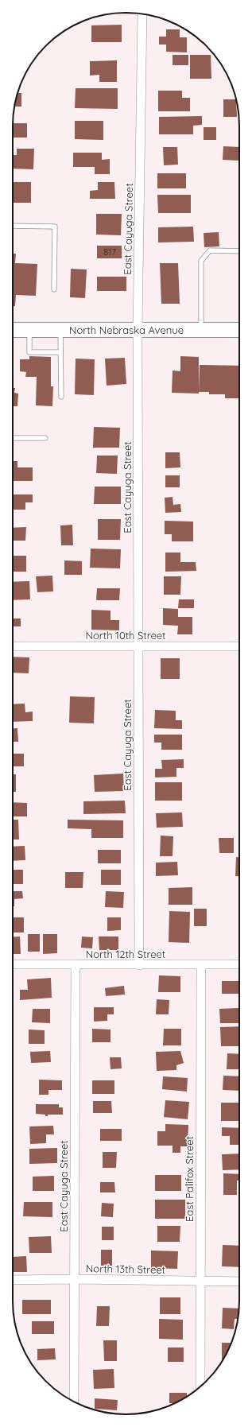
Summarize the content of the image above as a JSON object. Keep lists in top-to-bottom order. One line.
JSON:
{"streets":{"main road":["North Nebraska Avenue"],"street":["East Cayuga Street","North 10th Street","North 12th Street","East Palifox Street","North 13th Street"]},"crossings":[["East Cayuga Street","North Nebraska Avenue"],["East Cayuga Street","North 10th Street"],["East Cayuga Street","North 12th Street"],["East Cayuga Street","North 13th Street"],["North 12th Street","East Palifox Street"],["East Palifox Street","North 13th Street"]],"house_numbers":["817"]}
